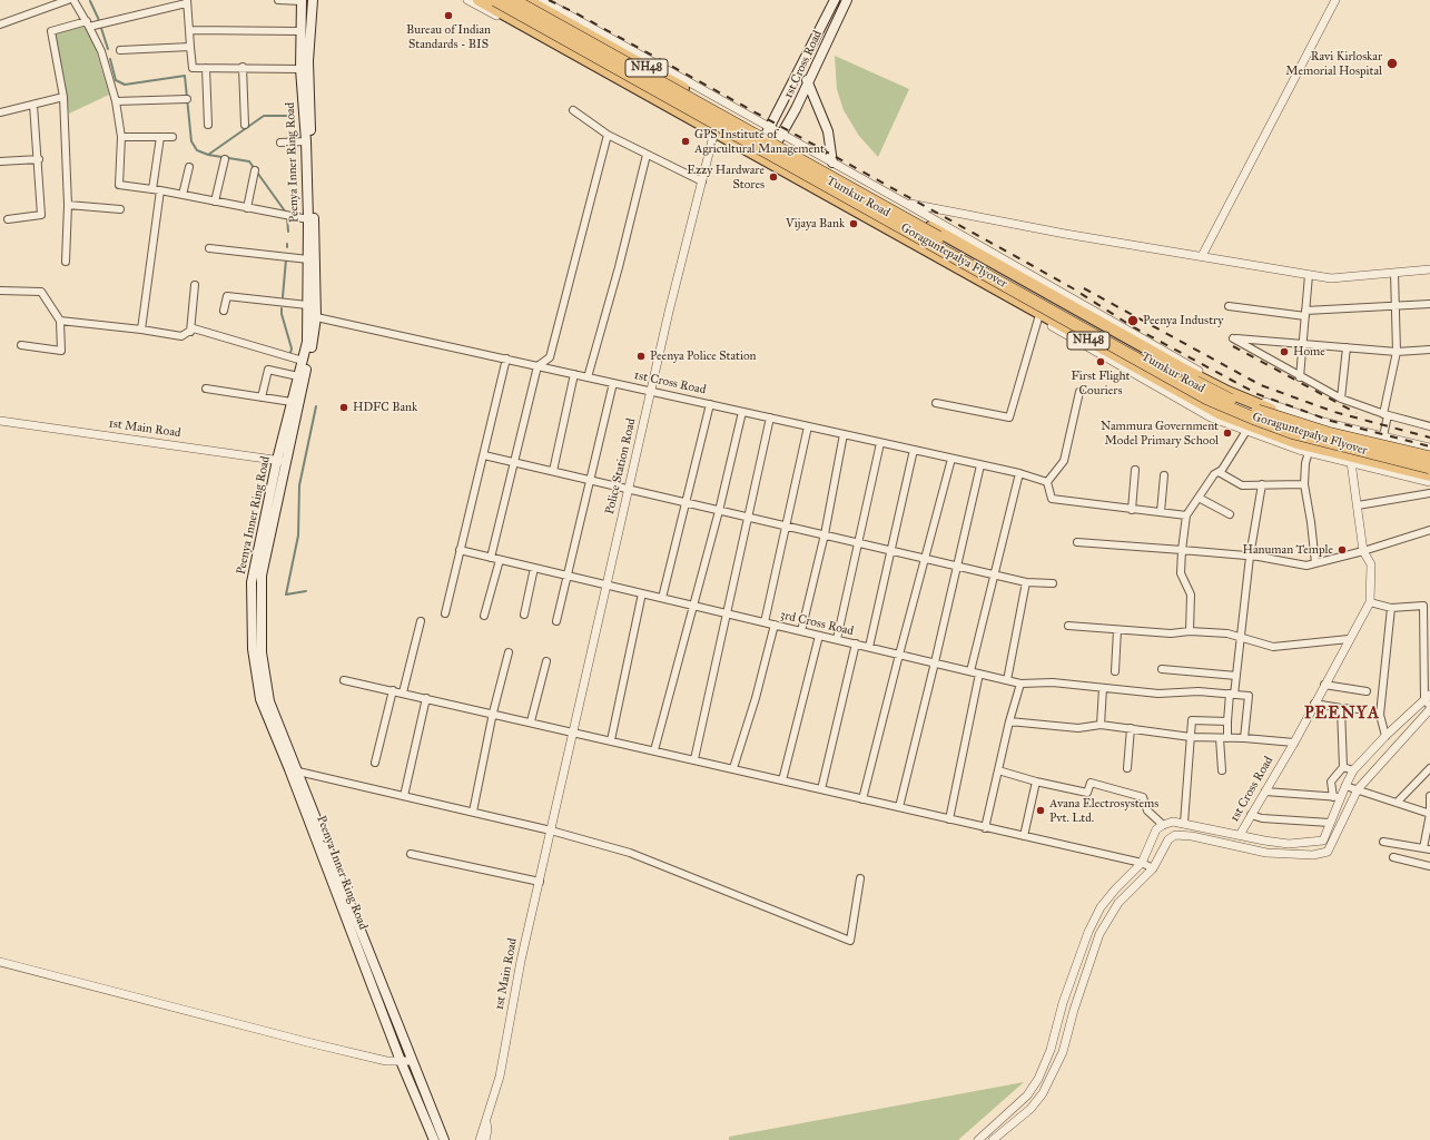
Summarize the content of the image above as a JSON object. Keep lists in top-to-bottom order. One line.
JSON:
{"streets":{"highway":["NH48","Tumkur Road","Goraguntepalya Flyover"],"main road":["1st Cross Road","Peenya Inner Ring Road"],"street":["1st Main Road","Police Station Road","3rd Cross Road"]},"crossings":[["1st Cross Road","Peenya Inner Ring Road"],["1st Cross Road","Tumkur Road"],["1st Cross Road","Police Station Road"],["Peenya Inner Ring Road","1st Main Road"],["Tumkur Road","Police Station Road"],["1st Main Road","Police Station Road"],["Police Station Road","3rd Cross Road"]],"districts":["PEENYA"],"places":["Bureau of Indian Standards - BIS","Ravi Kirloskar Memorial Hospital","GPS Institute of Agricultural Management","Ezzy Hardware Stores","Vijaya Bank","Peenya Industry","Home","Peenya Police Station","First Flight Couriers","HDFC Bank","Nammura Government Model Primary School","Hanuman Temple","Avana Electrosystems Pvt. Ltd."]}
